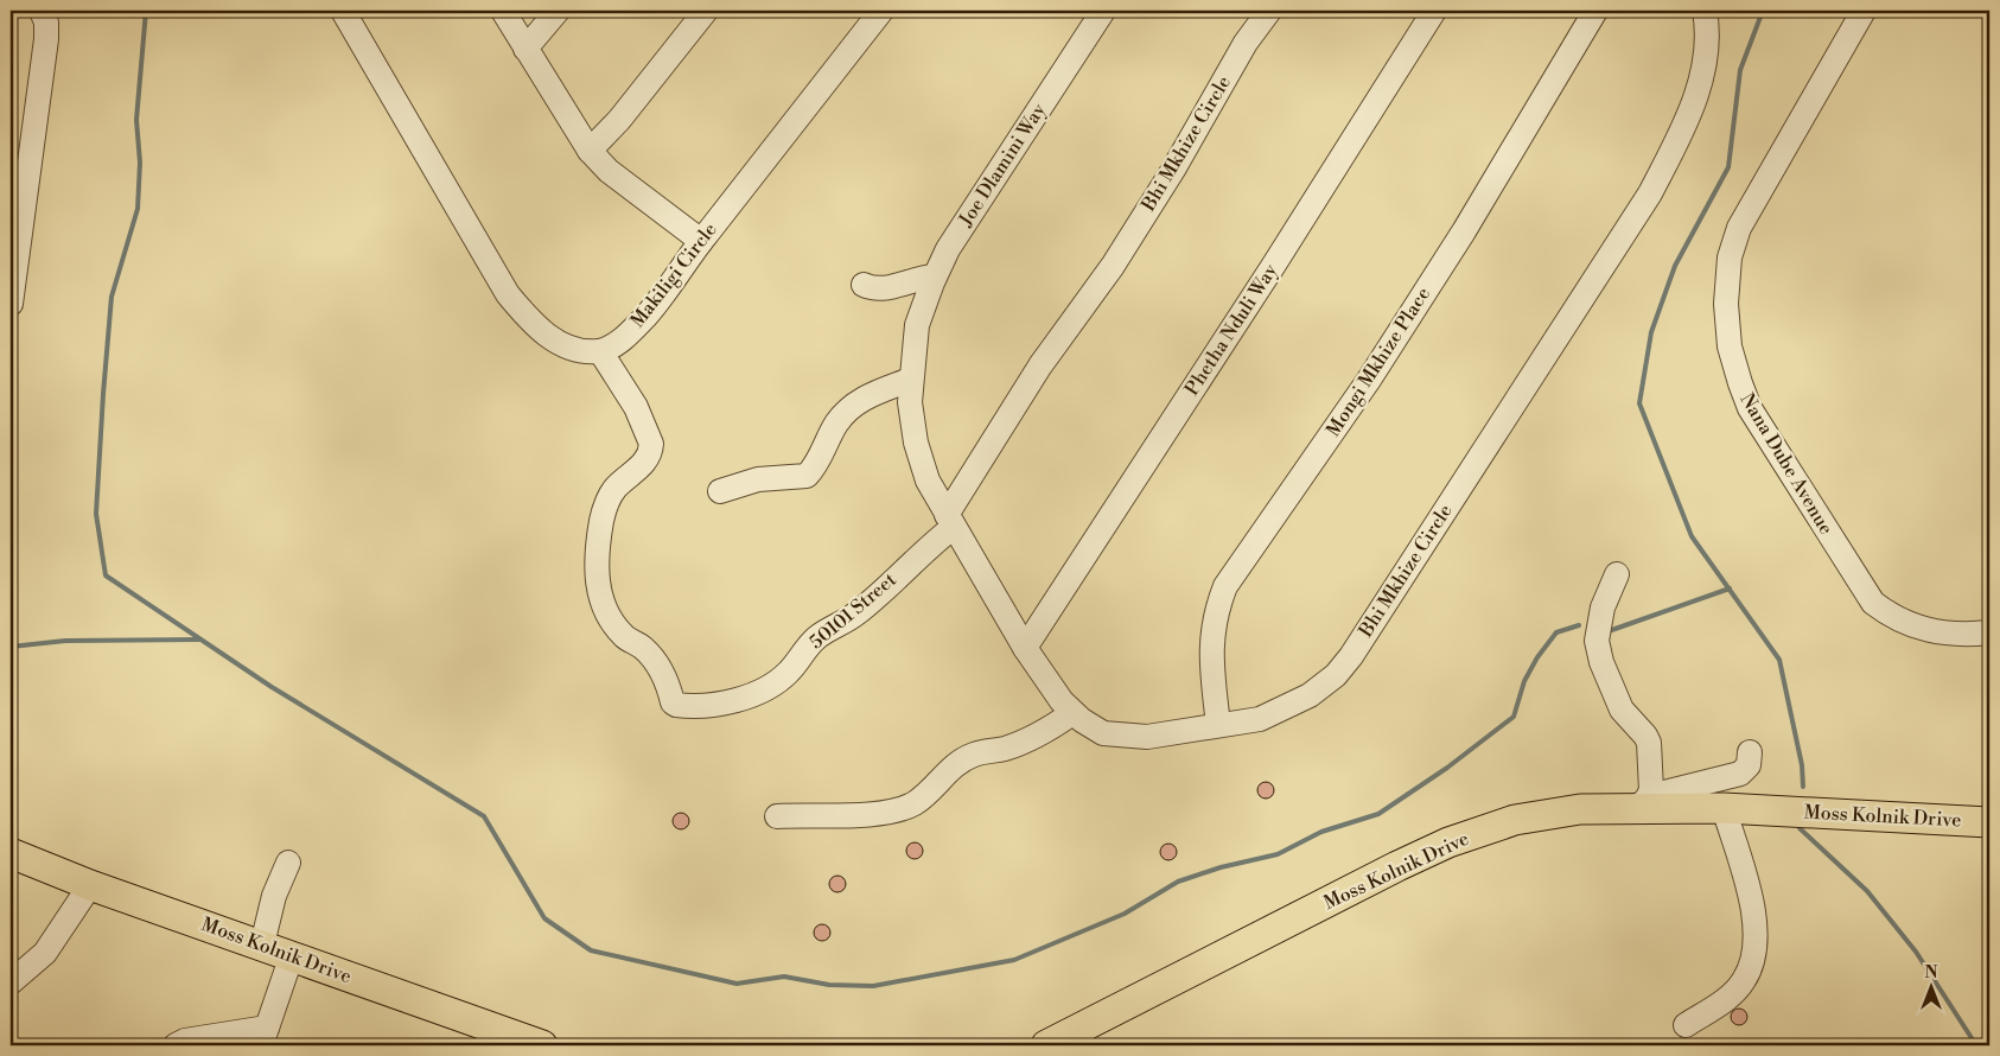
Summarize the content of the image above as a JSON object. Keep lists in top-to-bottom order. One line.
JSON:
{"streets":{"main road":["Moss Kolnik Drive"],"street":["Bhi Mkhize Circle","Joe Dlamini Way","Makiligi Circle","Phetha Nduli Way","Mongi Mkhize Place","Nana Dube Avenue","50101 Street"]},"crossings":[["Bhi Mkhize Circle","Joe Dlamini Way"],["Bhi Mkhize Circle","Phetha Nduli Way"],["Bhi Mkhize Circle","Mongi Mkhize Place"],["Bhi Mkhize Circle","50101 Street"],["Makiligi Circle","50101 Street"]],"north":"top"}
